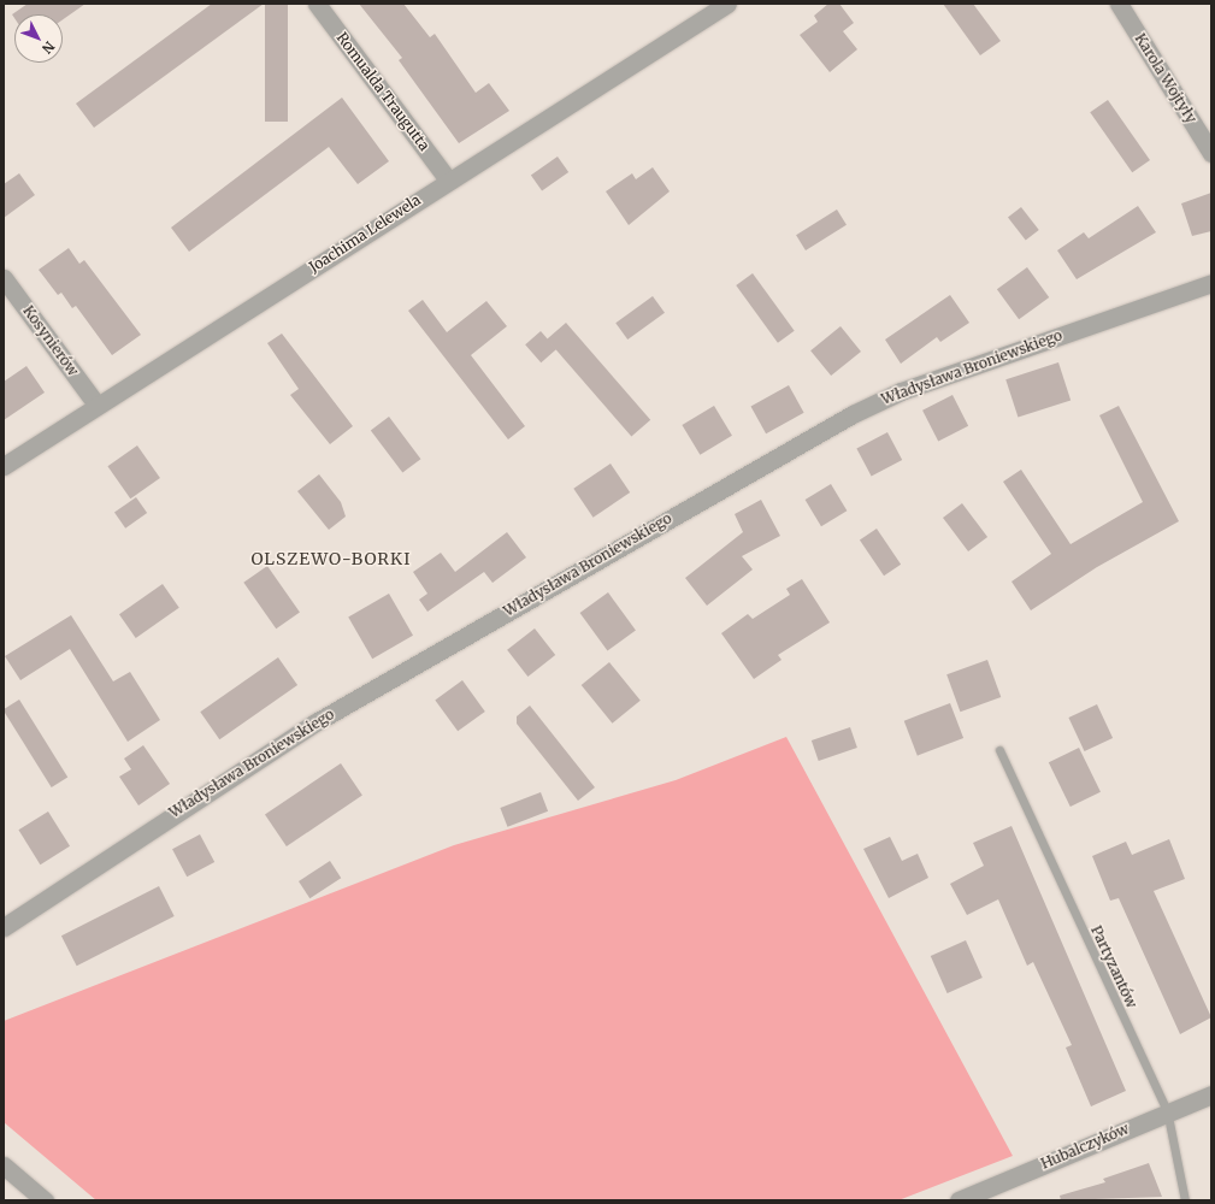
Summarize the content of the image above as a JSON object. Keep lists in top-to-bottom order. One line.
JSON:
{"streets":{"street":["Karola Wojtyły","Romualda Traugutta","Joachima Lelewela","Kosynierów","Władysława Broniewskiego","Hubalczyków"],"lane":["Partyzantów"]},"crossings":[["Romualda Traugutta","Joachima Lelewela"],["Joachima Lelewela","Kosynierów"],["Partyzantów","Hubalczyków"]],"districts":["OLSZEWO-BORKI"],"north":"bottom right"}
